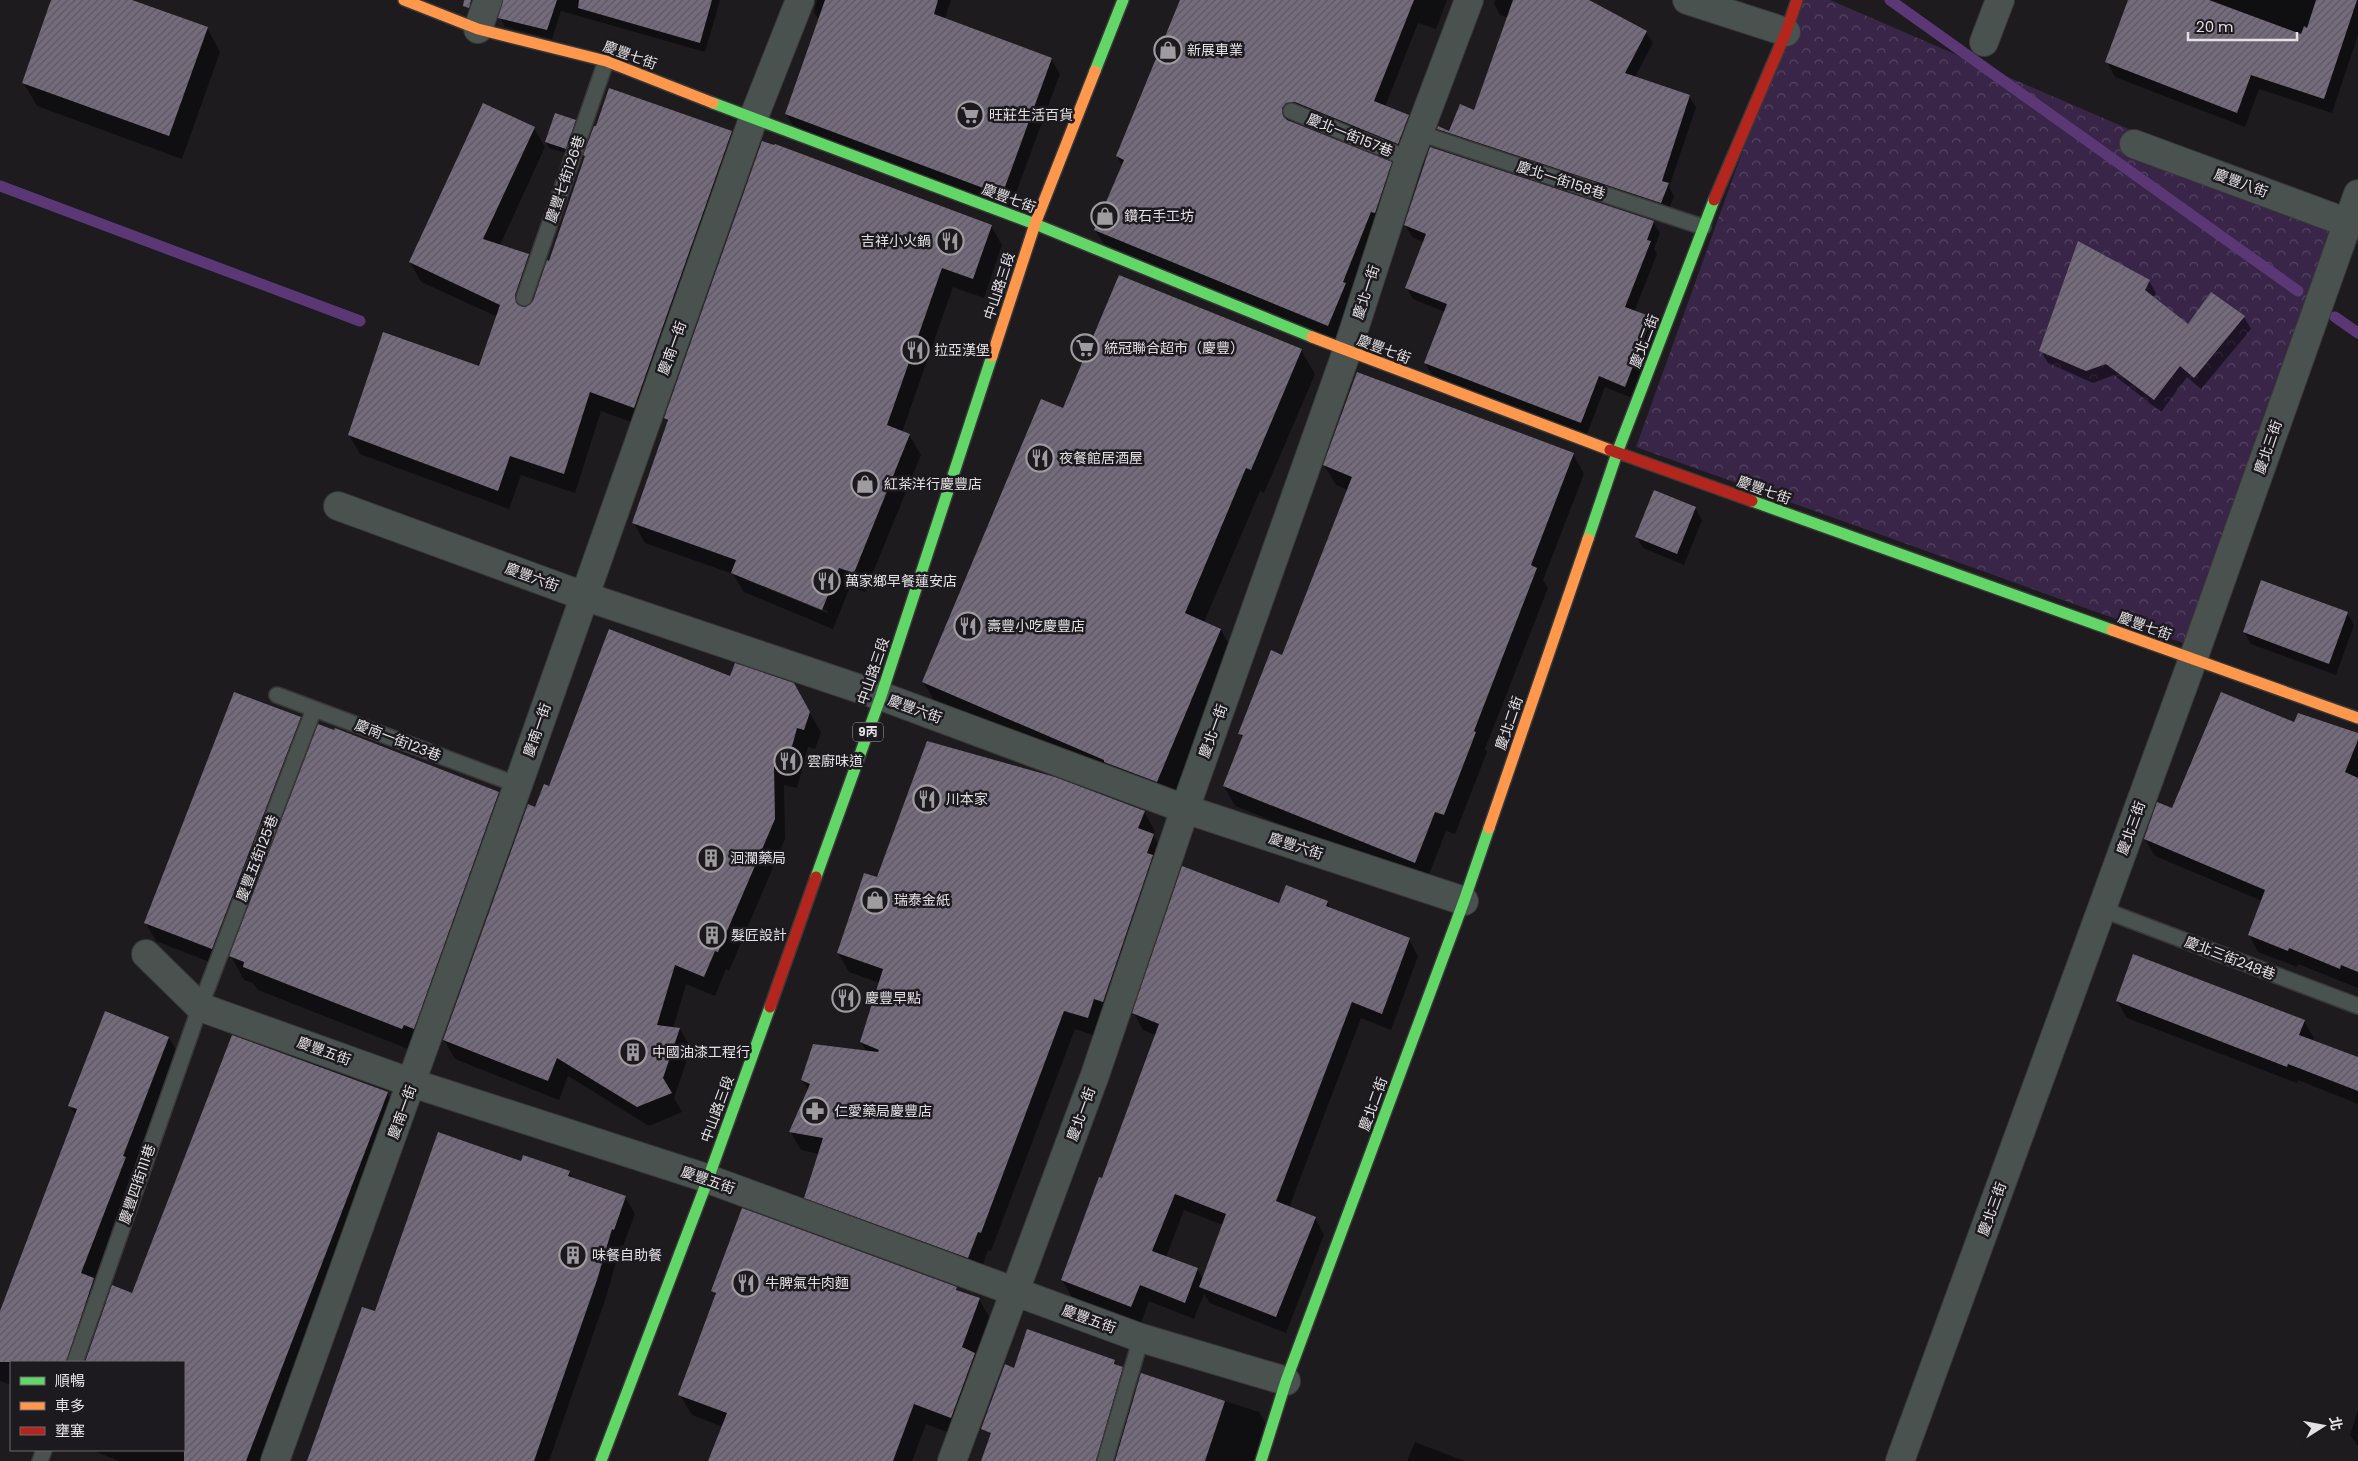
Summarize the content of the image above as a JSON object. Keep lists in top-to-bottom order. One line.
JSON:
{"streets":{"street":["慶豐七街","慶豐八街","中山路三段","慶北一街","慶北二街","慶南一街","慶北三街","慶豐六街","9丙","慶豐五街"],"lane":["慶北一街157巷","慶豐七街126巷","慶北一街158巷","慶南一街123巷","慶豐五街125巷","慶北三街248巷","慶豐四街111巷"]},"crossings":[["慶豐七街","慶豐七街126巷"],["慶豐七街","中山路三段"],["慶豐七街","慶北一街"],["慶豐七街","慶北二街"],["慶豐七街","慶南一街"],["慶豐七街","慶北三街"],["慶北一街157巷","慶北一街"],["慶北一街158巷","慶北一街"],["慶北一街158巷","慶北二街"],["慶豐八街","慶北三街"],["中山路三段","慶豐六街"],["中山路三段","慶豐五街"],["慶北一街","慶豐六街"],["慶北一街","慶豐五街"],["慶北二街","慶豐六街"],["慶北二街","慶豐五街"],["慶南一街","慶豐六街"],["慶南一街","慶南一街123巷"],["慶南一街","慶豐五街"],["慶北三街","慶北三街248巷"],["慶南一街123巷","慶豐五街125巷"],["慶豐五街125巷","慶豐五街"],["慶豐五街125巷","慶豐四街111巷"],["慶豐五街","慶豐四街111巷"]],"places":{"shop":["新展車業","鑽石手工坊","紅茶洋行慶豐店","瑞泰金紙"],"supermarket":["旺莊生活百貨","統冠聯合超市（慶豐）"],"restaurant":["吉祥小火鍋","拉亞漢堡","夜餐館居酒屋","萬家鄉早餐蓮安店","壽豐小吃慶豐店","雲廚味道","川本家","慶豐早點","牛脾氣牛肉麵"],"building":["洄瀾藥局","髮匠設計","中國油漆工程行","味餐自助餐"],"pharmacy":["仁愛藥局慶豐店"]},"legend":["順暢","車多","壅塞"],"scale_bar":"20 m","north":"right"}
